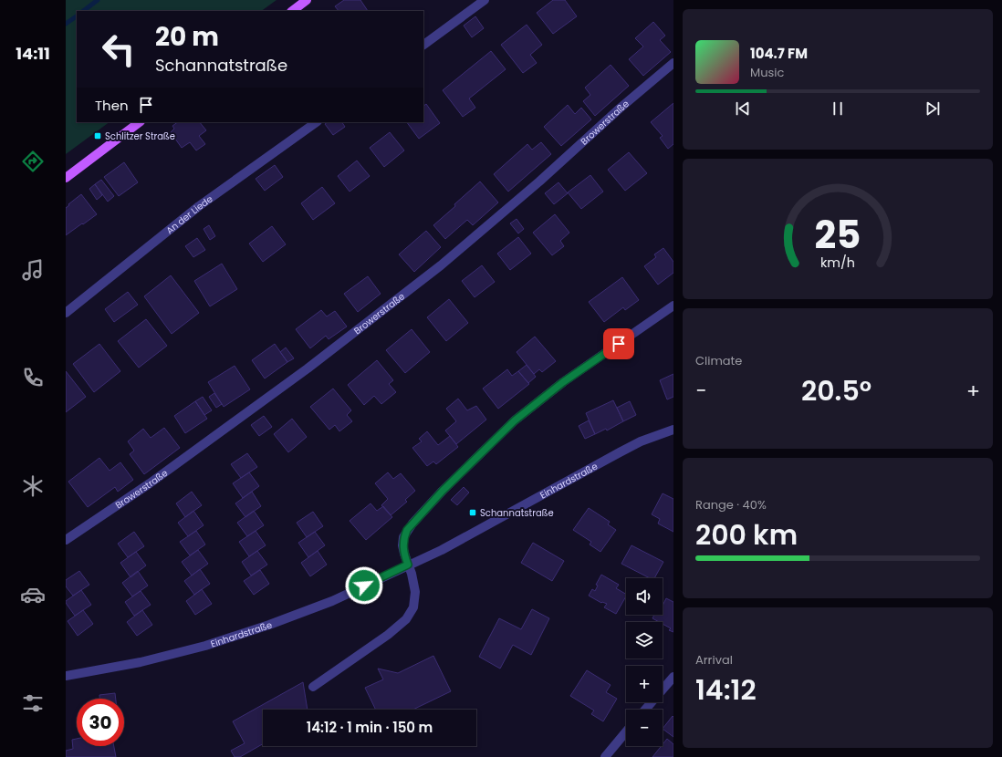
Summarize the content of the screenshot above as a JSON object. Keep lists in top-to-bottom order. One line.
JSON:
{"streets":{"street":["Browerstraße","An der Liede","Einhardstraße"]},"places":{"transit":["Schlitzer Straße","Schannatstraße"]},"page":{"tabs":"14:11","turn":["20 m","Schannatstraße"],"song":["104.7 FM","Music"],"then":"Then","tile":["Climate",["Range · 40%","200 km"],["Arrival","14:12"]],"heat":["−","20.5°","+"],"map_buttons":["+","−"],"limit":"30","trip":"14:12 · 1 min · 150 m","gauge":["25","km/h"]}}
